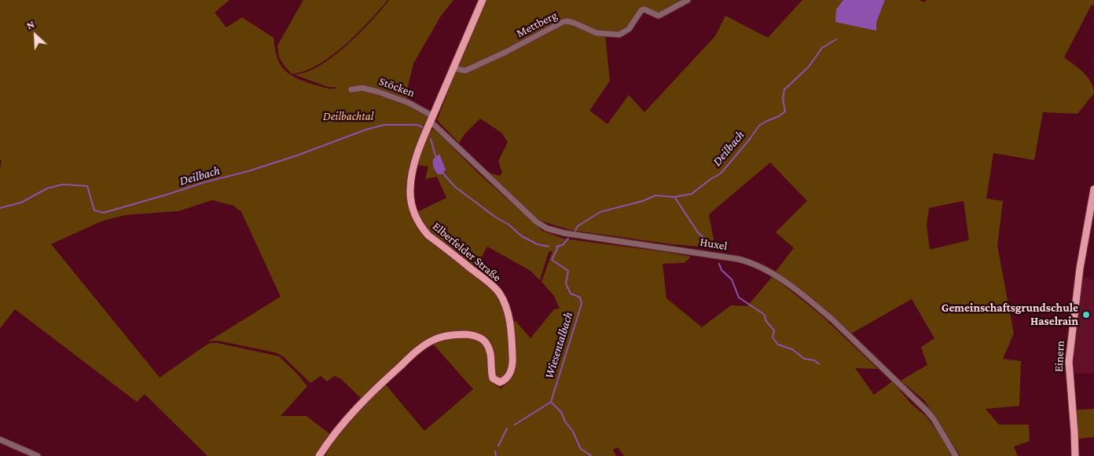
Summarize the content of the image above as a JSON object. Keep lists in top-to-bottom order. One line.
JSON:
{"streets":{"main road":["Elberfelder Straße","Einern"],"street":["Mettberg","Stöcken","Huxel"]},"crossings":[["Mettberg","Elberfelder Straße"],["Stöcken","Huxel"],["Stöcken","Elberfelder Straße"],["Huxel","Elberfelder Straße"]],"water":["Deilbach","Wiesentalbach"],"parks":["Deilbachtal"],"places":["Gemeinschaftsgrundschule Haselrain"],"north":"top left"}
